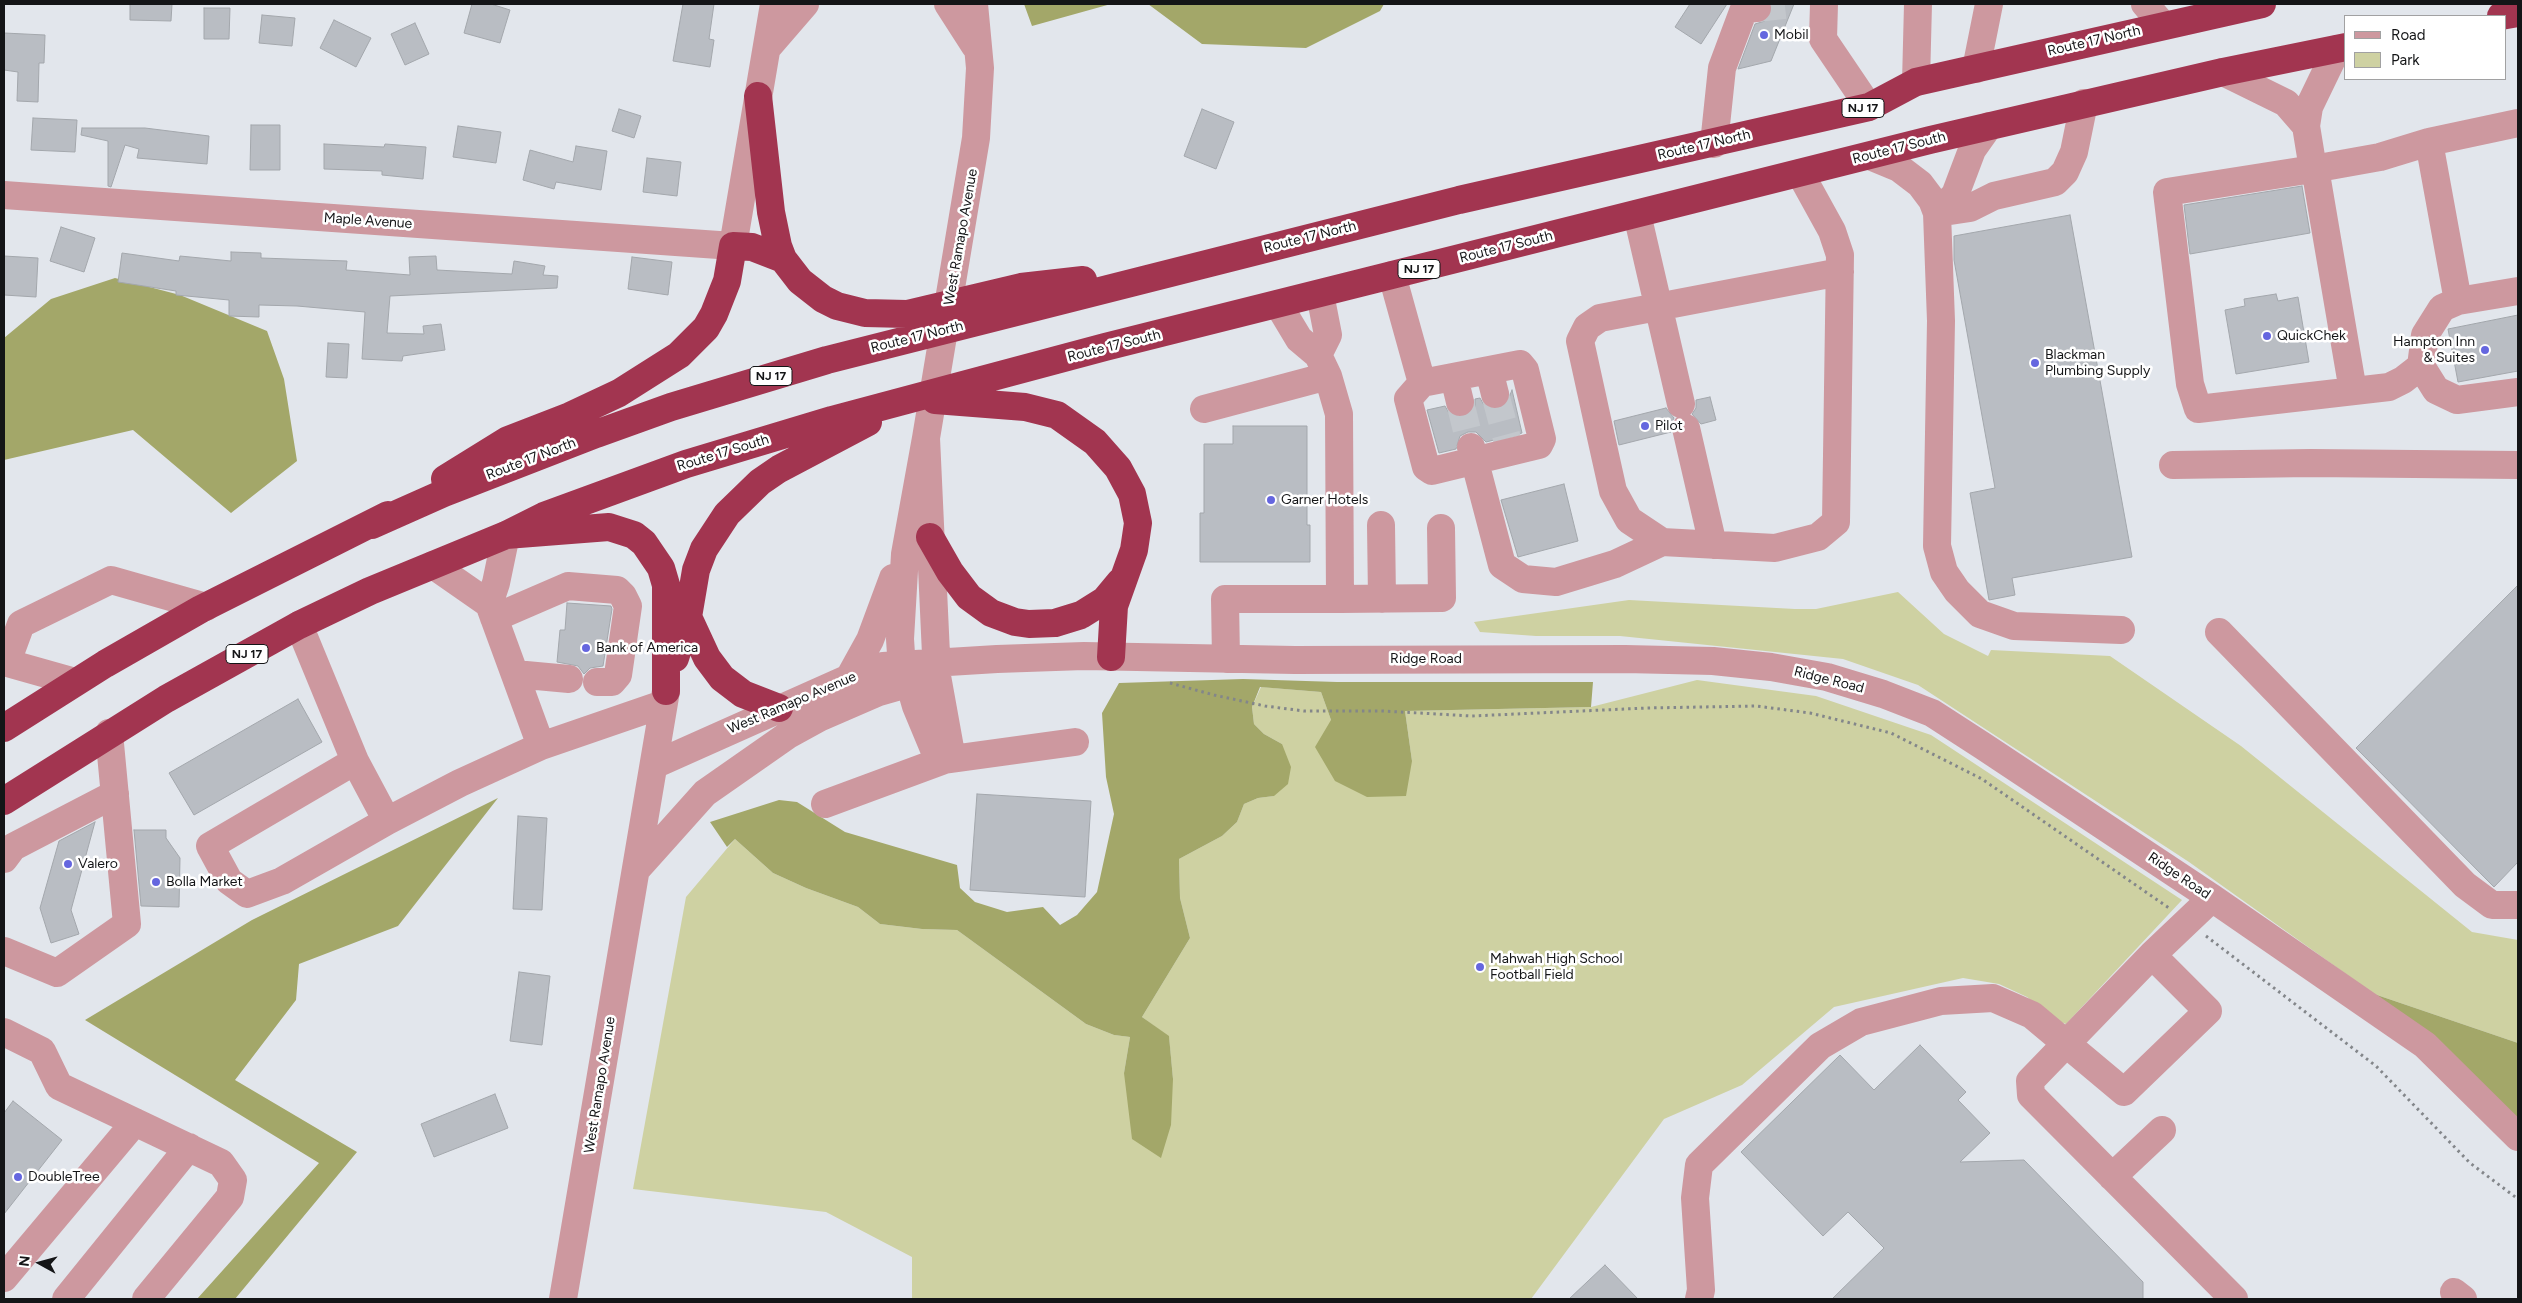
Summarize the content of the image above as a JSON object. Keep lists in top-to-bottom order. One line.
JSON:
{"streets":{"highway":["Route 17 North","NJ 17","Route 17 South"],"street":["Maple Avenue","West Ramapo Avenue","Ridge Road"]},"crossings":[["Route 17 North","NJ 17"],["NJ 17","Route 17 South"],["West Ramapo Avenue","Ridge Road"]],"places":["Mobil","QuickChek","Hampton Inn & Suites","Blackman Plumbing Supply","Pilot","Garner Hotels","Bank of America","Valero","Bolla Market","Mahwah High School Football Field","DoubleTree"],"legend":["Road","Park"],"north":"left"}
